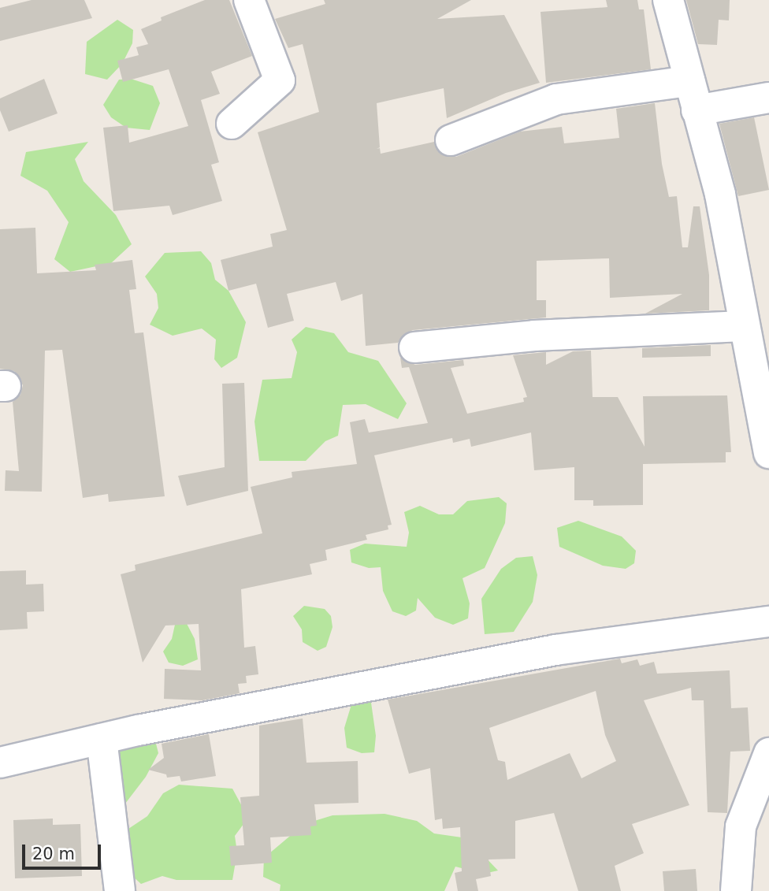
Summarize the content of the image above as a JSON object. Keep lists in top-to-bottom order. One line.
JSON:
{"scale_bar":"20 m"}
